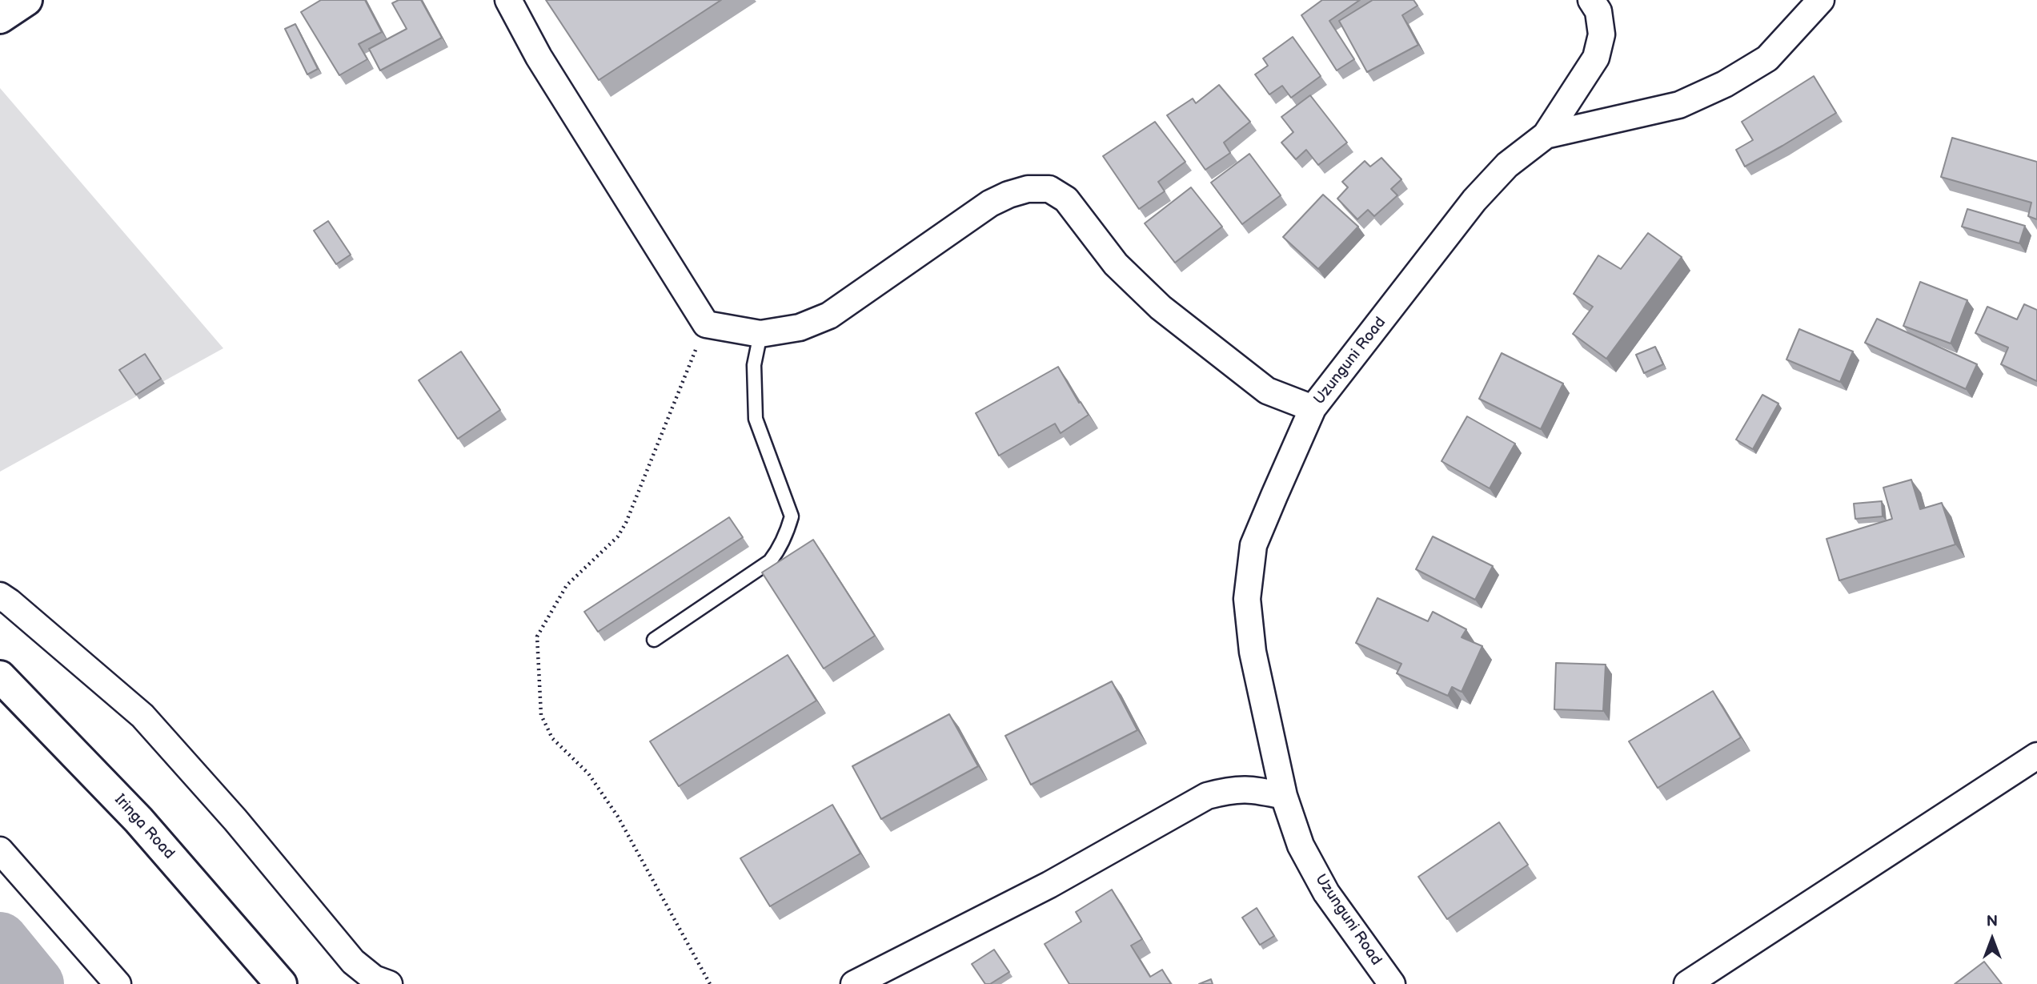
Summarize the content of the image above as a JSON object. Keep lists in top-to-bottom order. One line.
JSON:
{"streets":{"main road":["Iringa Road"],"street":["Uzunguni Road"]},"north":"top"}
